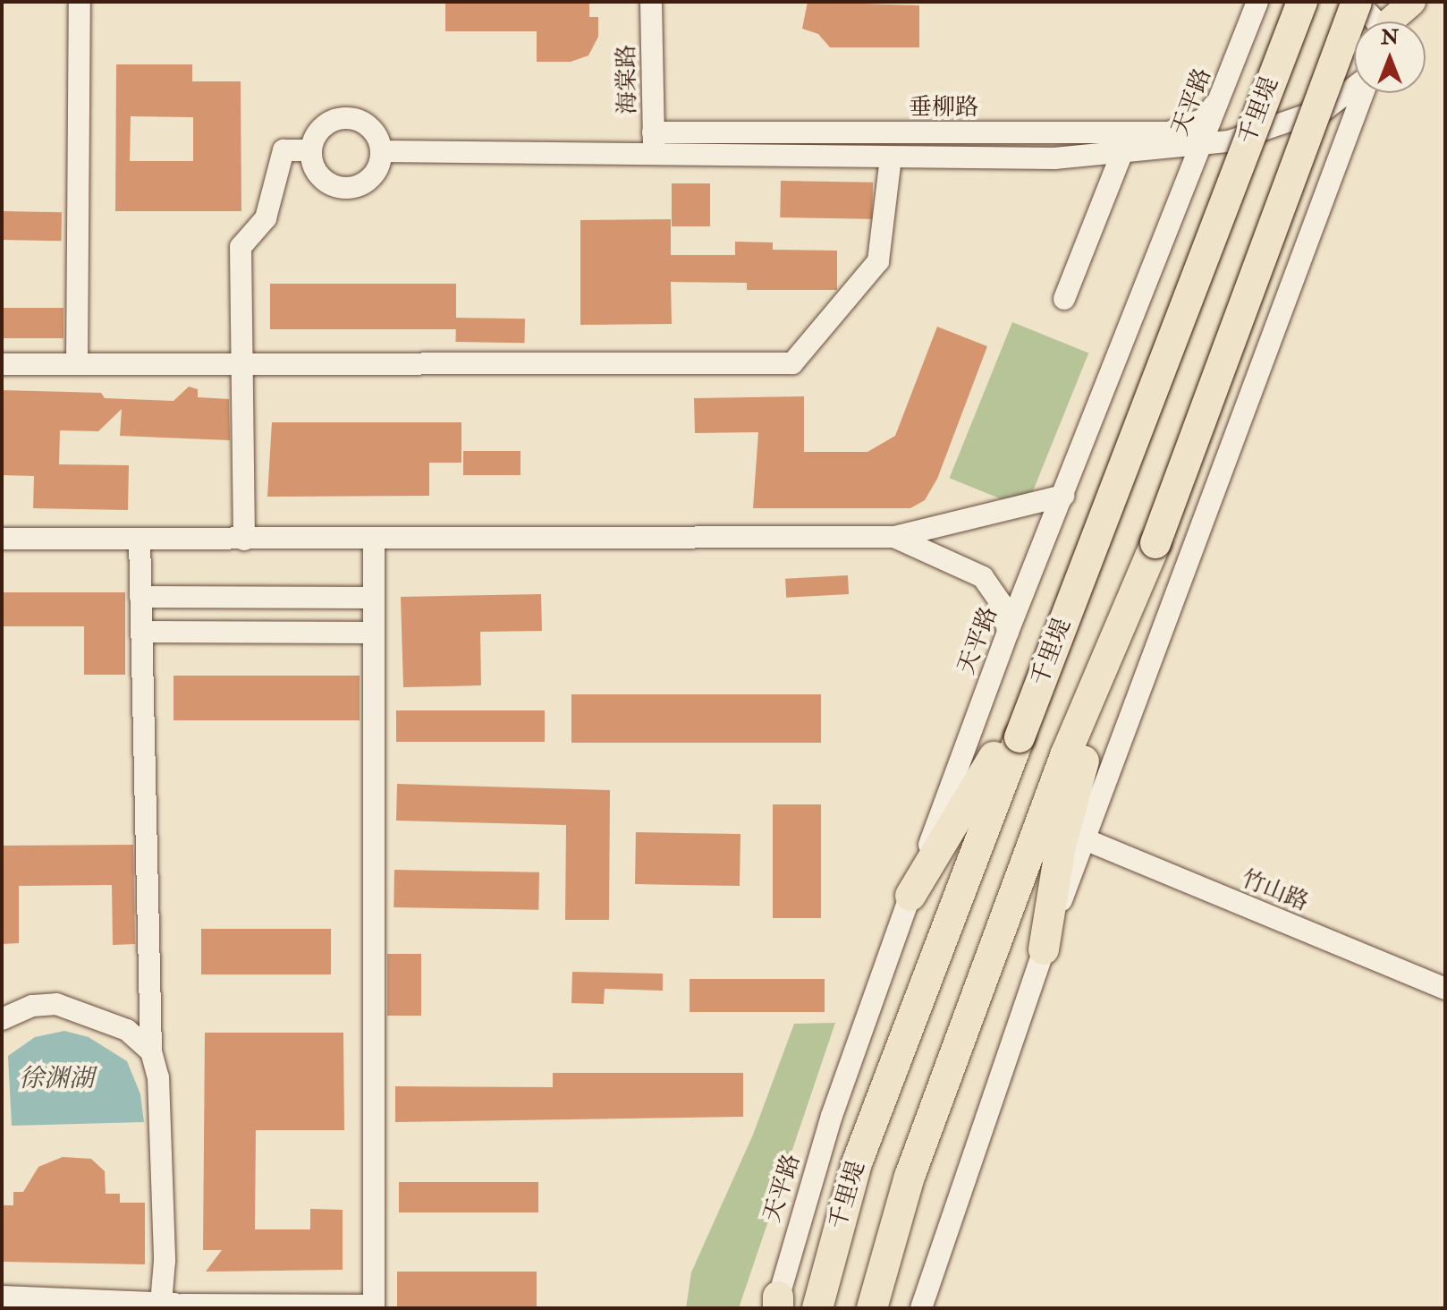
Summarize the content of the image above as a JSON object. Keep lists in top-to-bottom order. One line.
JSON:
{"streets":{"highway":["千里堤"],"street":["海棠路","天平路","垂柳路","竹山路"]},"crossings":[["海棠路","垂柳路"],["天平路","垂柳路"]],"water":["徐渊湖"],"north":"top"}
